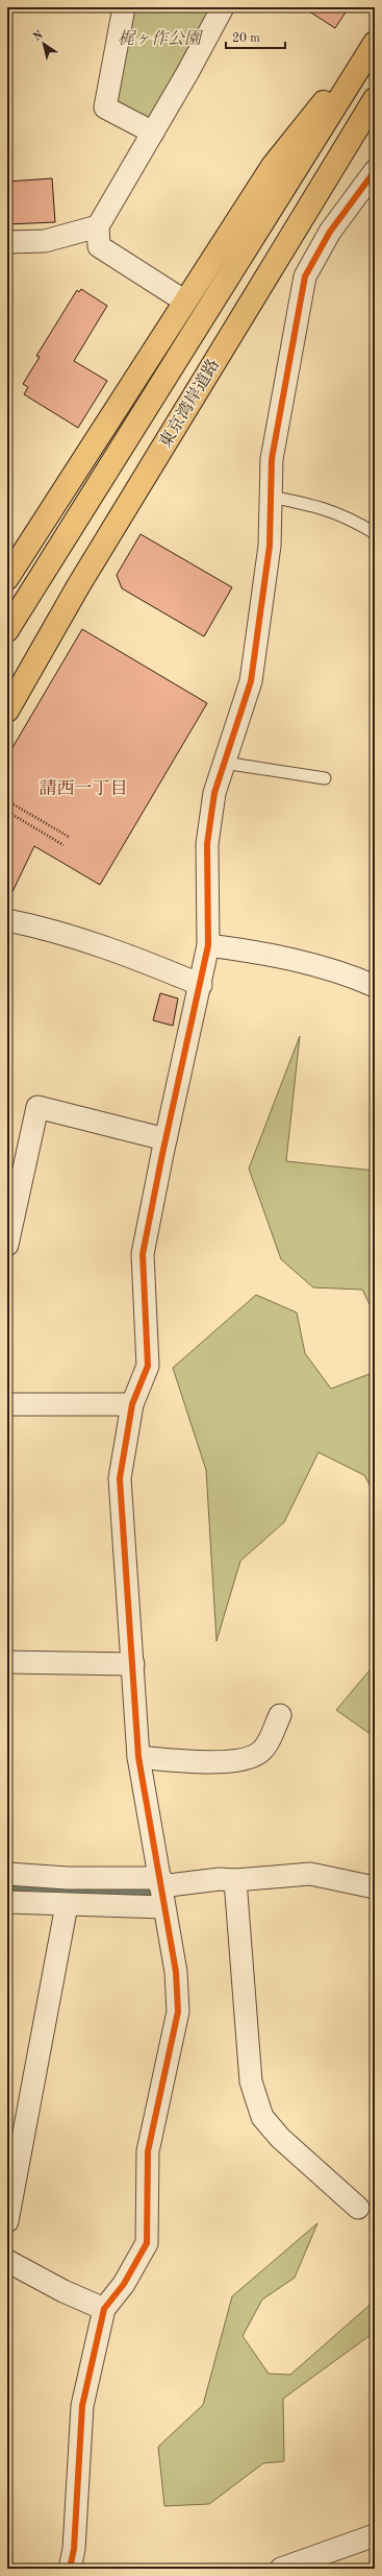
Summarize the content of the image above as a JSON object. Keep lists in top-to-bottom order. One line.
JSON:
{"streets":{"highway":["東京湾岸道路"]},"districts":["請西一丁目"],"parks":["梶ヶ作公園"],"scale_bar":"20 m","north":"top left"}
